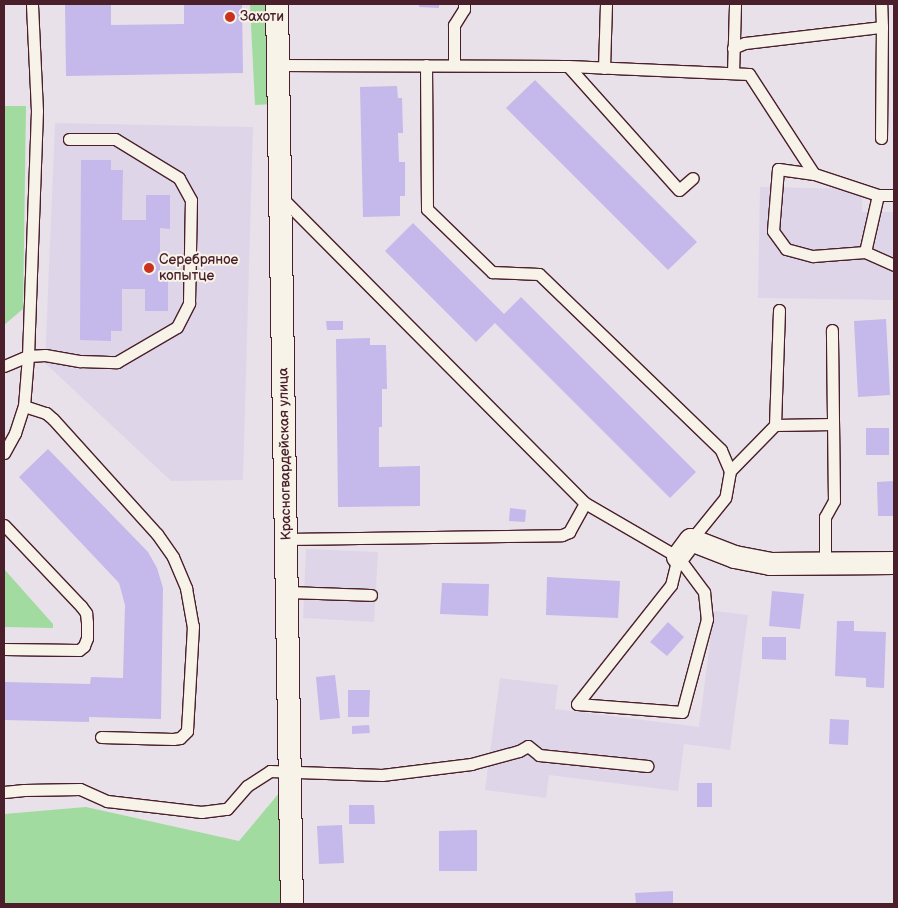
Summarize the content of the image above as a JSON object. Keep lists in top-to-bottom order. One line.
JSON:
{"streets":{"street":["Красногвардейская улица"]},"places":["Захоти","Серебряное копытце"]}
